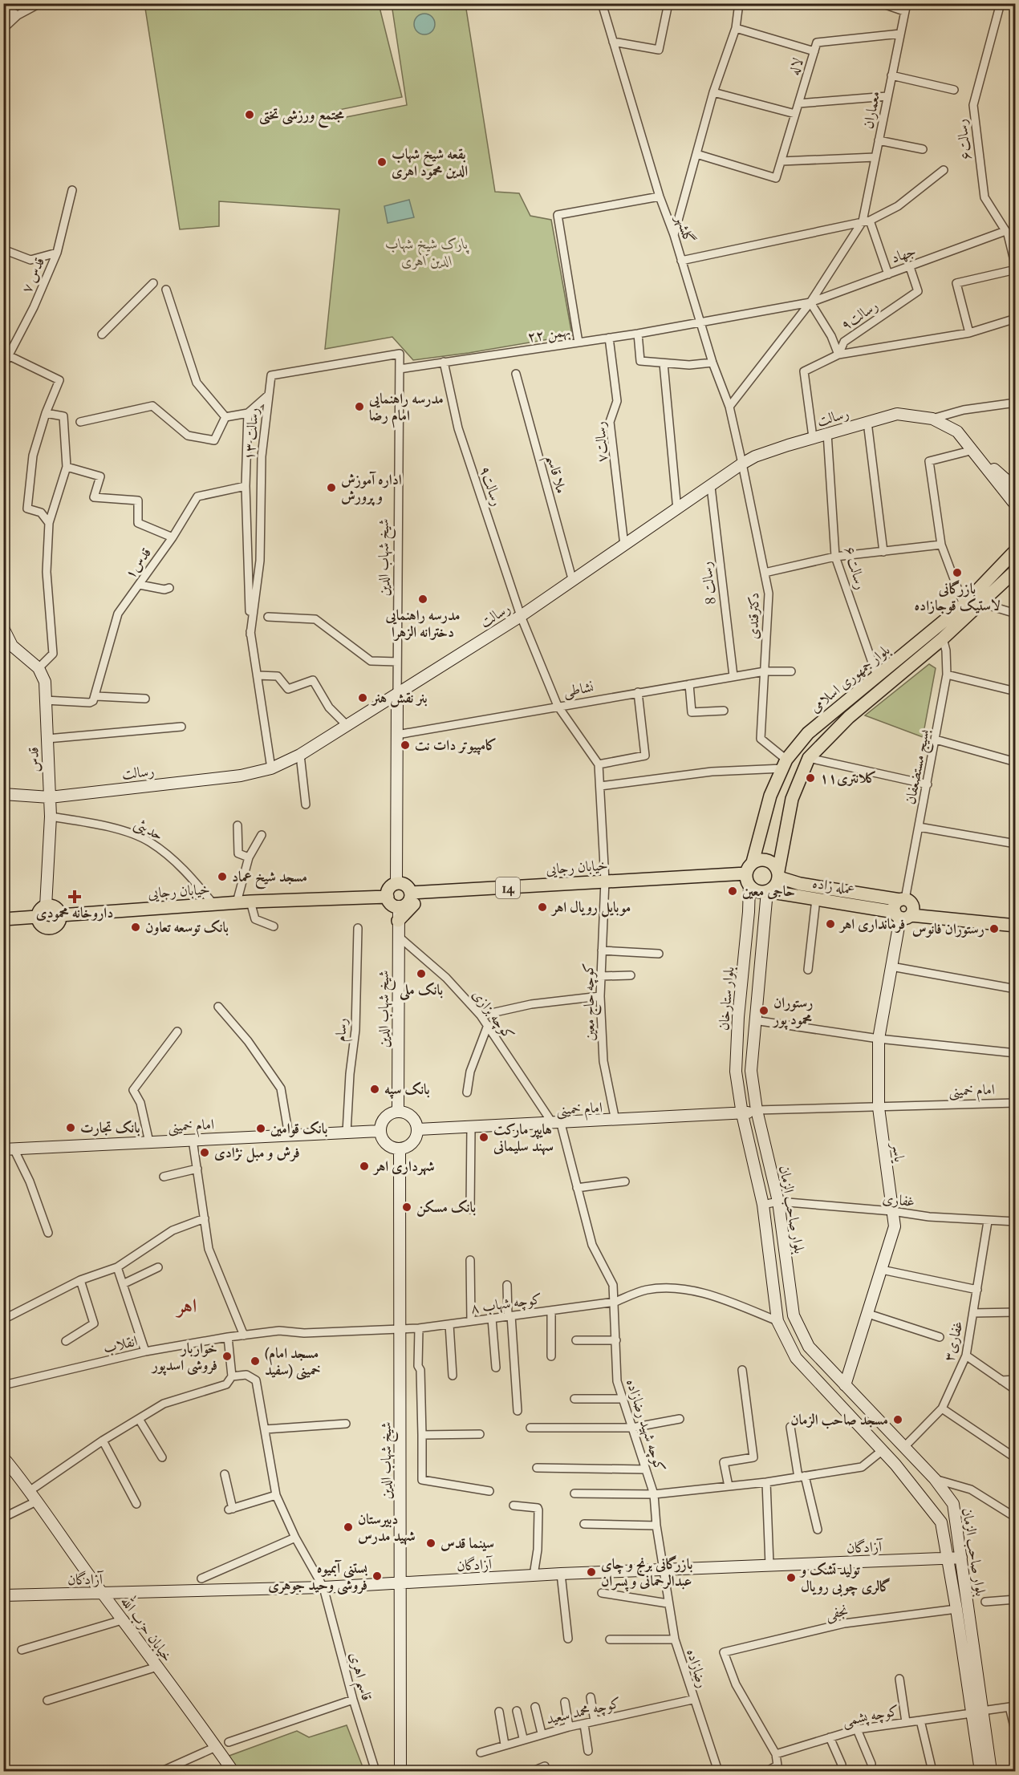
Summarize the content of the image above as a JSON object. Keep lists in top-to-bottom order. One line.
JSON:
{"streets":{"main road":["رسالت","شیخ شهاب الدین","بلوار جمهوری اسلامی","قدس","خیابان رجایی","عمله زاده","14","بلوار ستارخان","امام خمینی","یاسر","بلوار صاحب الزمان","آزادگان","خیابان حزب الله"],"street":["لاله","معماران","رسالت۶","گلشهر","جهاد","قدس ۷","رسالت۹","۲۲ بهمن","رسالت ۱۳","رسالت۷","ملا قاسم","قدس۱","رسالت ۶","رسالت 8","دکترقندی","نشاطی","بسیج مستضعفان","حدیثی","کوچه حاج معین","کوچه بزازی","رسام","غفاری","کوچه شهاب ۸","غفاری۳","انقلاب","کوچه شهید رضازاده","نجفی","رضازاده","قاسم اهری","کوچه محمد سعید","کوچه پشمی"]},"crossings":[["لاله","معماران"],["رسالت۶","جهاد"],["گلشهر","جهاد"],["گلشهر","۲۲ بهمن"],["گلشهر","رسالت"],["گلشهر","دکترقندی"],["جهاد","رسالت۹"],["جهاد","۲۲ بهمن"],["رسالت۹","۲۲ بهمن"],["رسالت۹","رسالت"],["رسالت۹","نشاطی"],["رسالت۹","کوچه حاج معین"],["۲۲ بهمن","رسالت۷"],["۲۲ بهمن","شیخ شهاب الدین"],["رسالت","رسالت ۱۳"],["رسالت","رسالت۷"],["رسالت","ملا قاسم"],["رسالت","شیخ شهاب الدین"],["رسالت","رسالت ۶"],["رسالت","رسالت 8"],["رسالت","دکترقندی"],["رسالت","قدس"],["رسالت ۱۳","قدس۱"],["شیخ شهاب الدین","نشاطی"],["شیخ شهاب الدین","خیابان رجایی"],["شیخ شهاب الدین","کوچه بزازی"],["شیخ شهاب الدین","امام خمینی"],["شیخ شهاب الدین","کوچه شهاب ۸"],["شیخ شهاب الدین","آزادگان"],["رسالت ۶","بلوار جمهوری اسلامی"],["رسالت 8","نشاطی"],["دکترقندی","بلوار جمهوری اسلامی"],["دکترقندی","نشاطی"],["بلوار جمهوری اسلامی","بسیج مستضعفان"],["بلوار جمهوری اسلامی","خیابان رجایی"],["بلوار جمهوری اسلامی","عمله زاده"],["بلوار جمهوری اسلامی","بلوار ستارخان"],["قدس","حدیثی"],["قدس","خیابان رجایی"],["بسیج مستضعفان","عمله زاده"],["حدیثی","خیابان رجایی"],["خیابان رجایی","عمله زاده"],["خیابان رجایی","بلوار ستارخان"],["خیابان رجایی","کوچه حاج معین"],["عمله زاده","بلوار ستارخان"],["عمله زاده","یاسر"],["بلوار ستارخان","امام خمینی"],["بلوار ستارخان","بلوار صاحب الزمان"],["کوچه حاج معین","امام خمینی"],["کوچه بزازی","امام خمینی"],["کوچه بزازی","کوچه شهید رضازاده"],["رسام","امام خمینی"],["امام خمینی","یاسر"],["امام خمینی","بلوار صاحب الزمان"],["امام خمینی","کوچه شهید رضازاده"],["یاسر","غفاری"],["یاسر","بلوار صاحب الزمان"],["غفاری","بلوار صاحب الزمان"],["غفاری","غفاری۳"],["بلوار صاحب الزمان","کوچه شهاب ۸"],["بلوار صاحب الزمان","غفاری۳"],["بلوار صاحب الزمان","آزادگان"],["بلوار صاحب الزمان","نجفی"],["بلوار صاحب الزمان","کوچه پشمی"],["کوچه شهاب ۸","انقلاب"],["کوچه شهاب ۸","کوچه شهید رضازاده"],["کوچه شهید رضازاده","آزادگان"],["کوچه شهید رضازاده","رضازاده"],["آزادگان","خیابان حزب الله"],["آزادگان","رضازاده"],["آزادگان","قاسم اهری"],["نجفی","کوچه پشمی"],["رضازاده","کوچه محمد سعید"]],"districts":["اهر"],"parks":["پارک شیخ شهاب الدین اهری"],"places":{"other":["مجتمع ورزشی تختی","بقعه شیخ شهاب الدین محمود اهرى","مدرسه راهنمایی امام رضا","اداره آموزش و پرورش","بازرگانی لاستیک قوجازاده","مدرسه راهنمایی دخترانه الزهرا","بنر نقش هنر","کامپیوتر دات نت","کلانتری۱۱","مسجد شیخ عماد","حاجی معین","موبایل رویال اهر","فرمانداری اهر","بانک توسعه تعاون","رستوران فانوس","بانک ملی","رستوران محمود پور","بانک سپه","بانک تجارت","بانک قوامین","هایپر مارکت سهند سلیمانی","فرش و مبل نژادی","شهرداری اهر","بانک مسکن","خواربار فروشی اسدپور","(مسجد امام خمینی (سفید","مسجد صاحب الزمان","دبیرستان شهید مدرس","سینما قدس","بازرگانی برنج و چای عبدالرحمانی و پسران","بستنی آبمیوه فروشی وحید جوهری","تولید تشک و گالری چوبی رویال"],"health":["داروخانه محمودی"]}}
